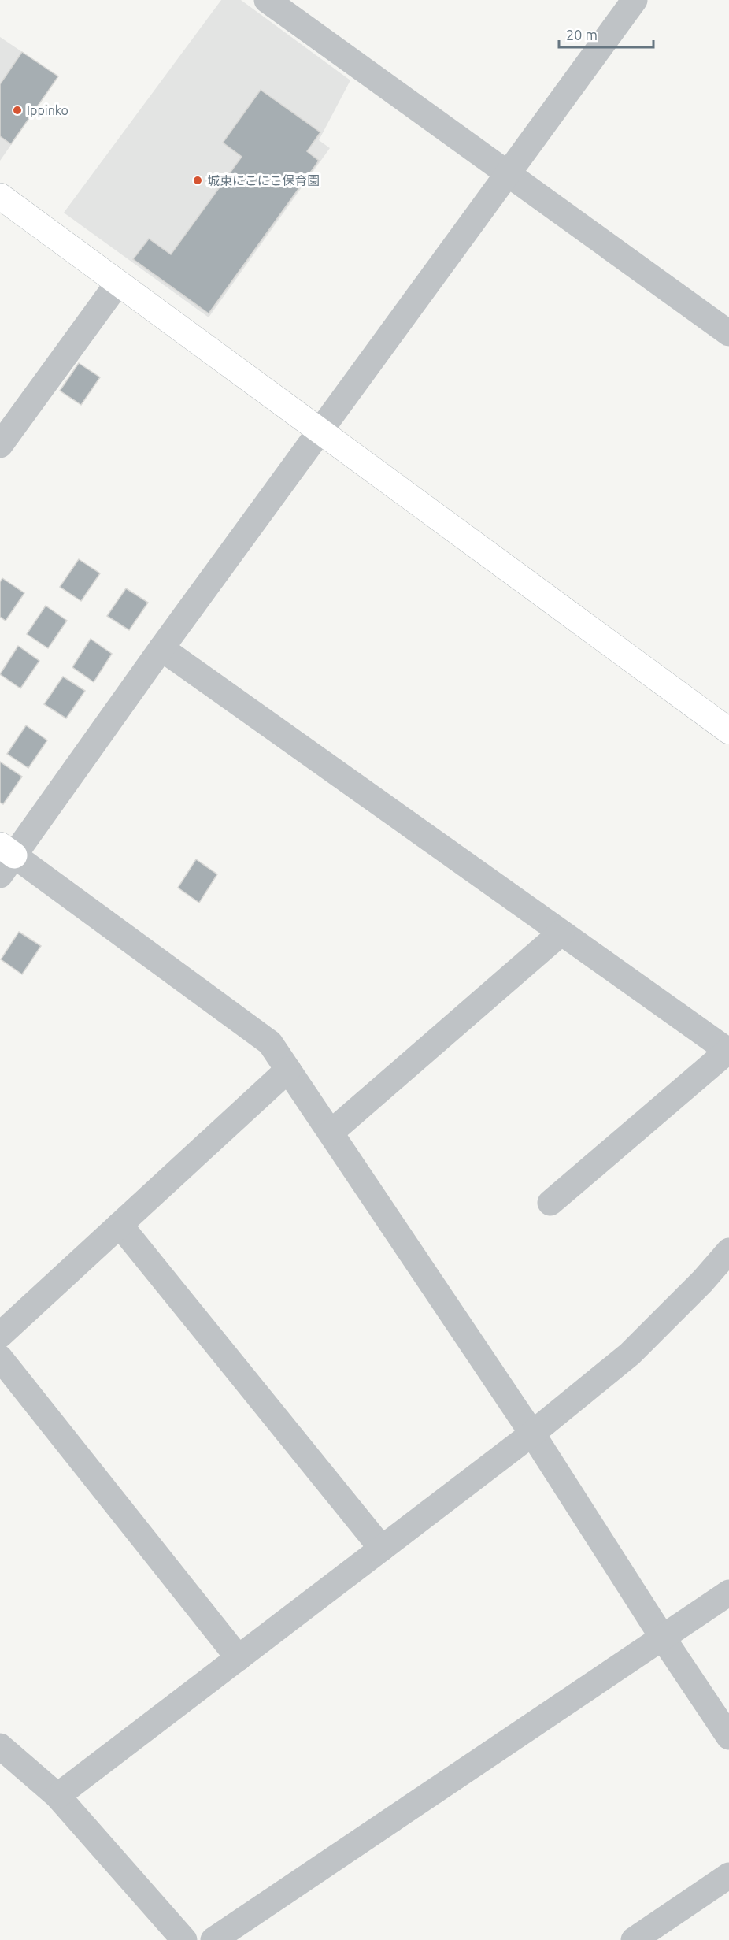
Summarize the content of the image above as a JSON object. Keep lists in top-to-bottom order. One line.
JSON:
{"places":["Ippinko","城東にこにこ保育園"],"scale_bar":"20 m"}
